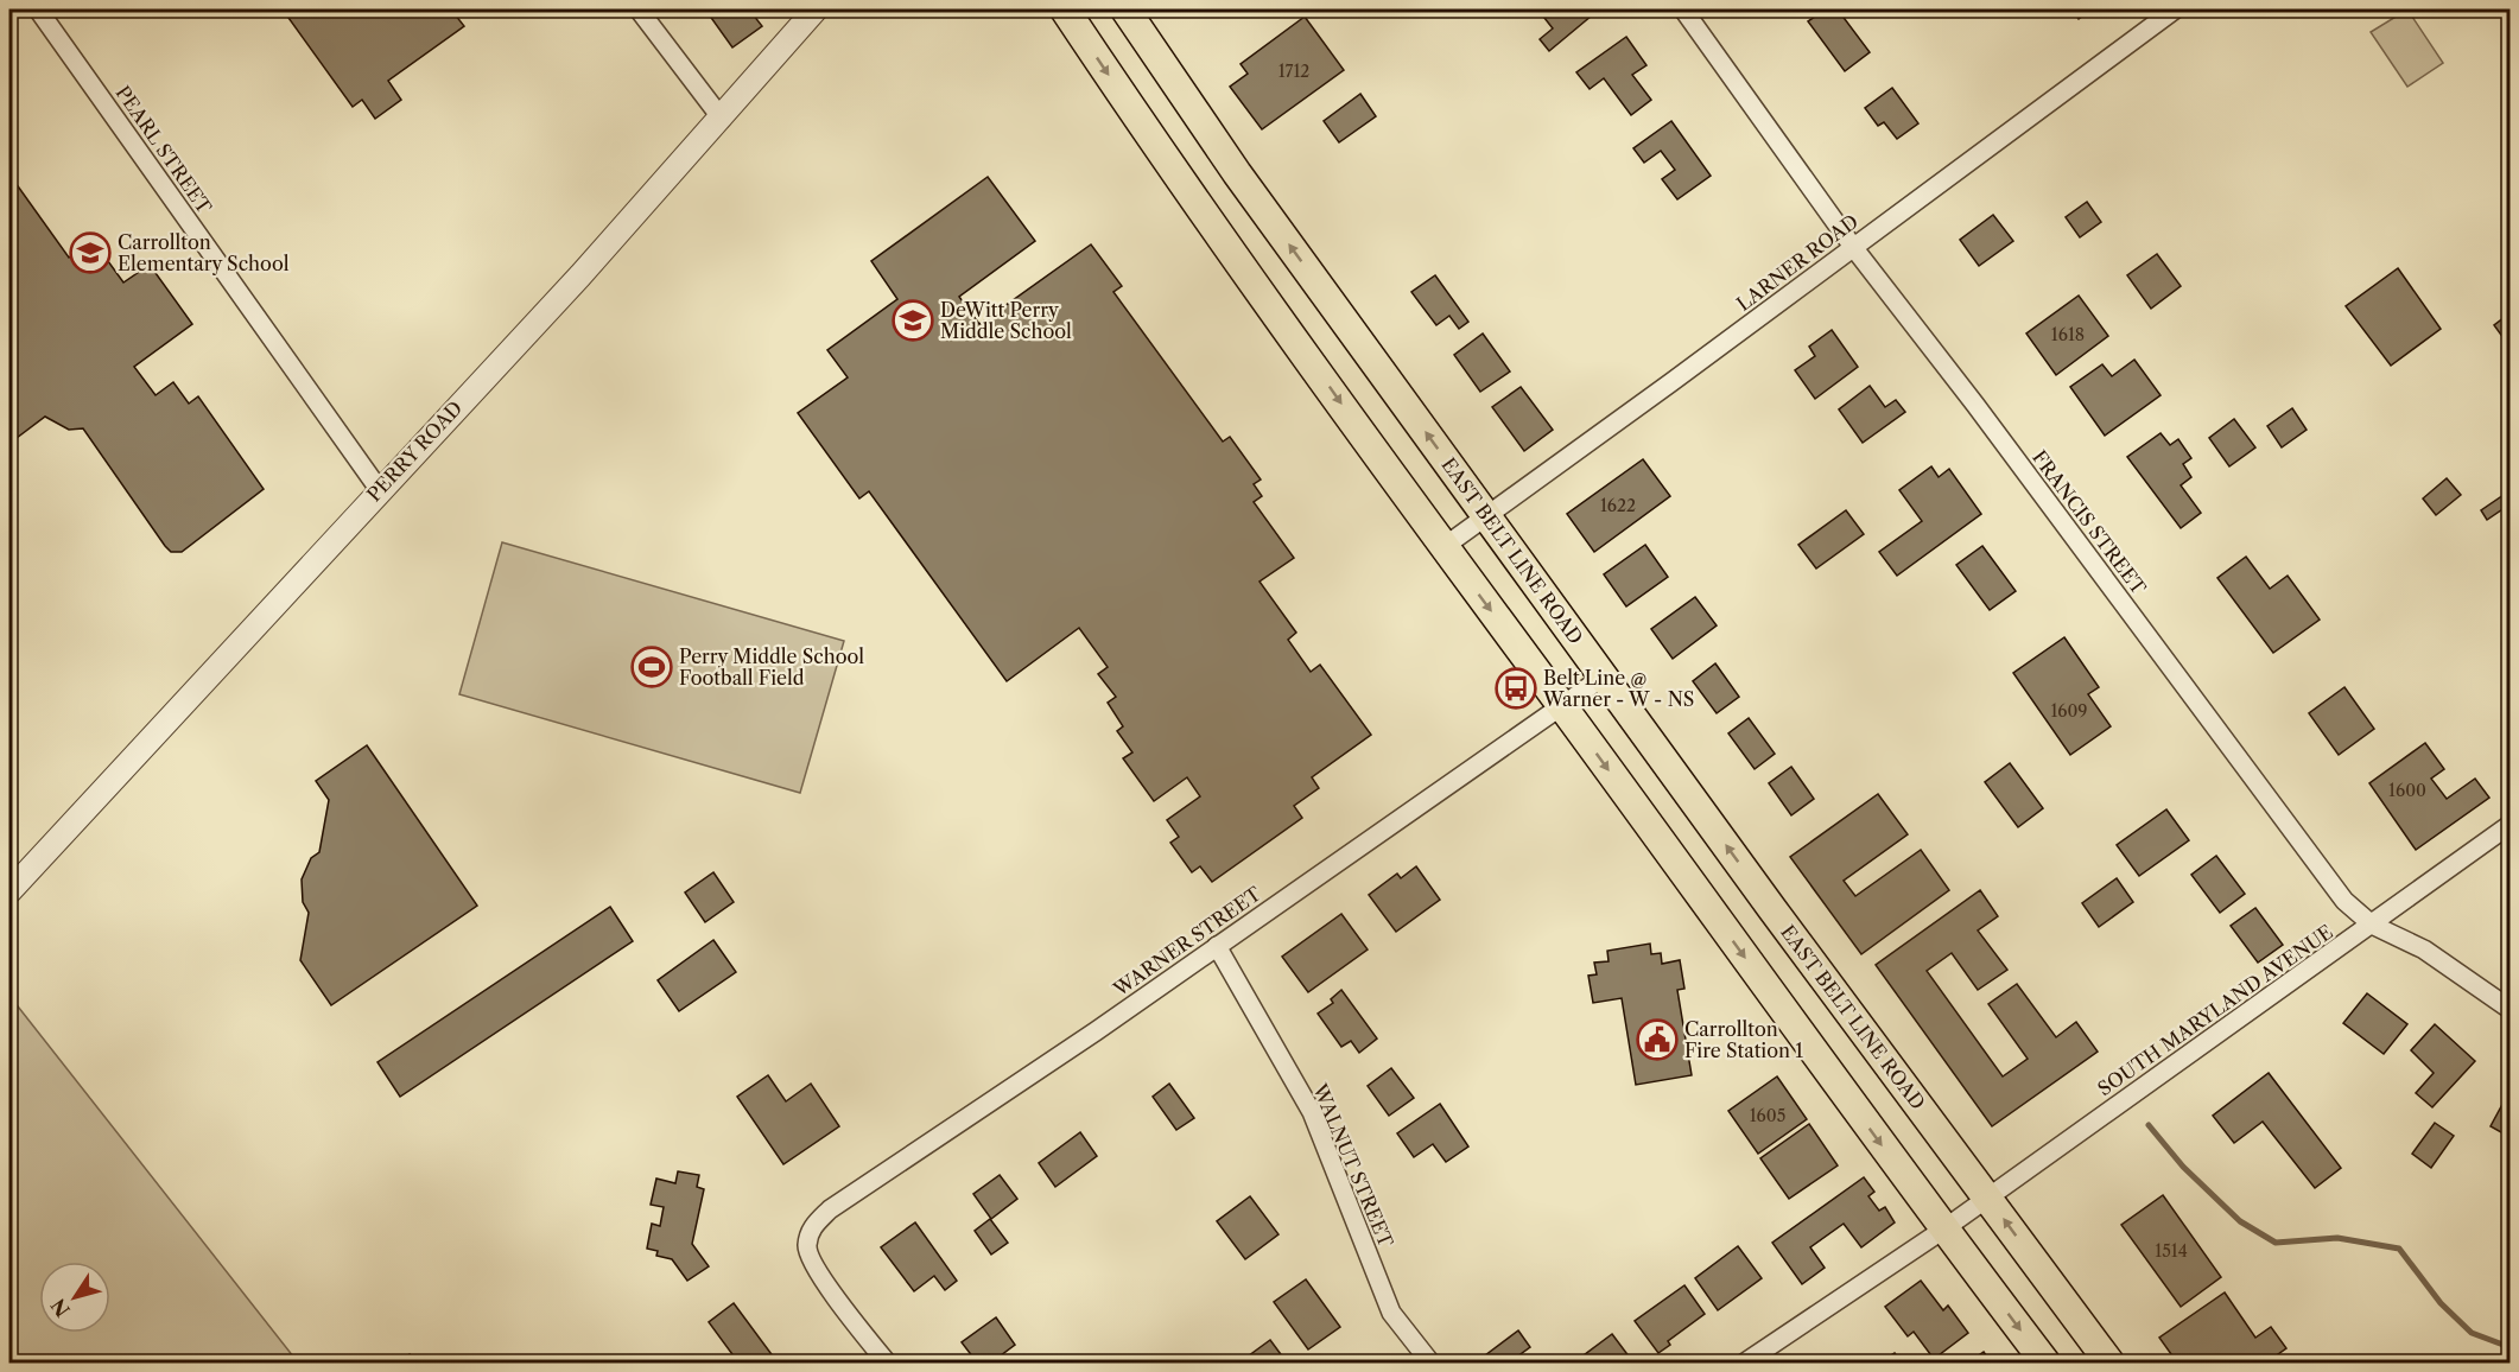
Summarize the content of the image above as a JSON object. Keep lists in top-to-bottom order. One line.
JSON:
{"streets":{"main road":["EAST BELT LINE ROAD"],"street":["PEARL STREET","LARNER ROAD","PERRY ROAD","FRANCIS STREET","WARNER STREET","SOUTH MARYLAND AVENUE","WALNUT STREET"]},"crossings":[["PEARL STREET","PERRY ROAD"],["LARNER ROAD","FRANCIS STREET"],["LARNER ROAD","EAST BELT LINE ROAD"],["FRANCIS STREET","SOUTH MARYLAND AVENUE"],["EAST BELT LINE ROAD","WARNER STREET"],["EAST BELT LINE ROAD","SOUTH MARYLAND AVENUE"],["WARNER STREET","WALNUT STREET"]],"places":{"school or university":["Carrollton Elementary School","DeWitt Perry Middle School"],"sports":["Perry Middle School Football Field"],"bus stop":["Belt Line @ Warner - W - NS"],"public building":["Carrollton Fire Station 1"]},"house_numbers":["1712","1618","1622","1609","1600","1605","1514"],"north":"bottom left"}
